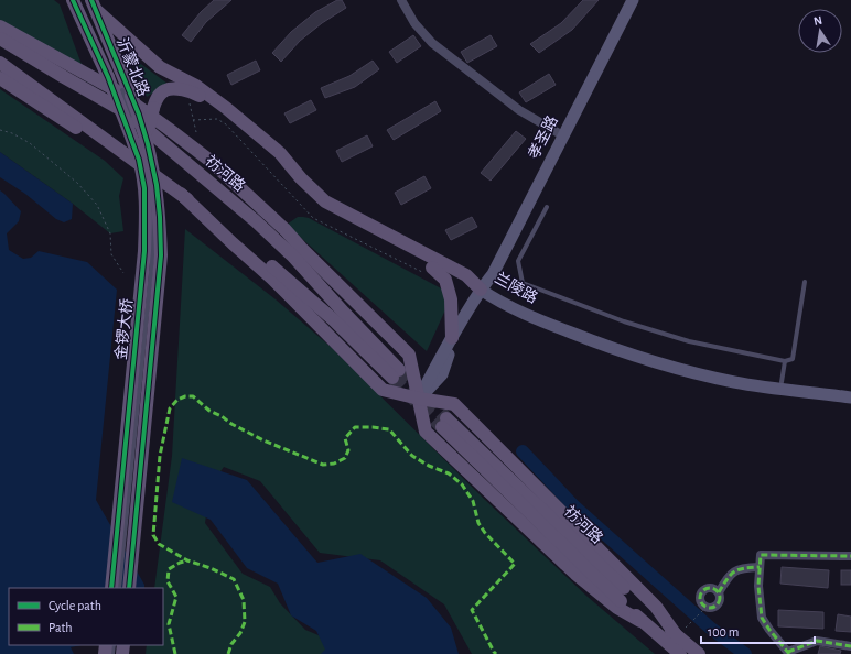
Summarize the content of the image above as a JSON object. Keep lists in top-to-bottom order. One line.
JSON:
{"streets":{"main road":["沂蒙北路","孝圣路","祊河路","兰陵路","金锣大桥"]},"crossings":[["沂蒙北路","金锣大桥"],["孝圣路","祊河路"],["孝圣路","兰陵路"]],"legend":["Cycle path","Path"],"scale_bar":"100 m","north":"top"}
